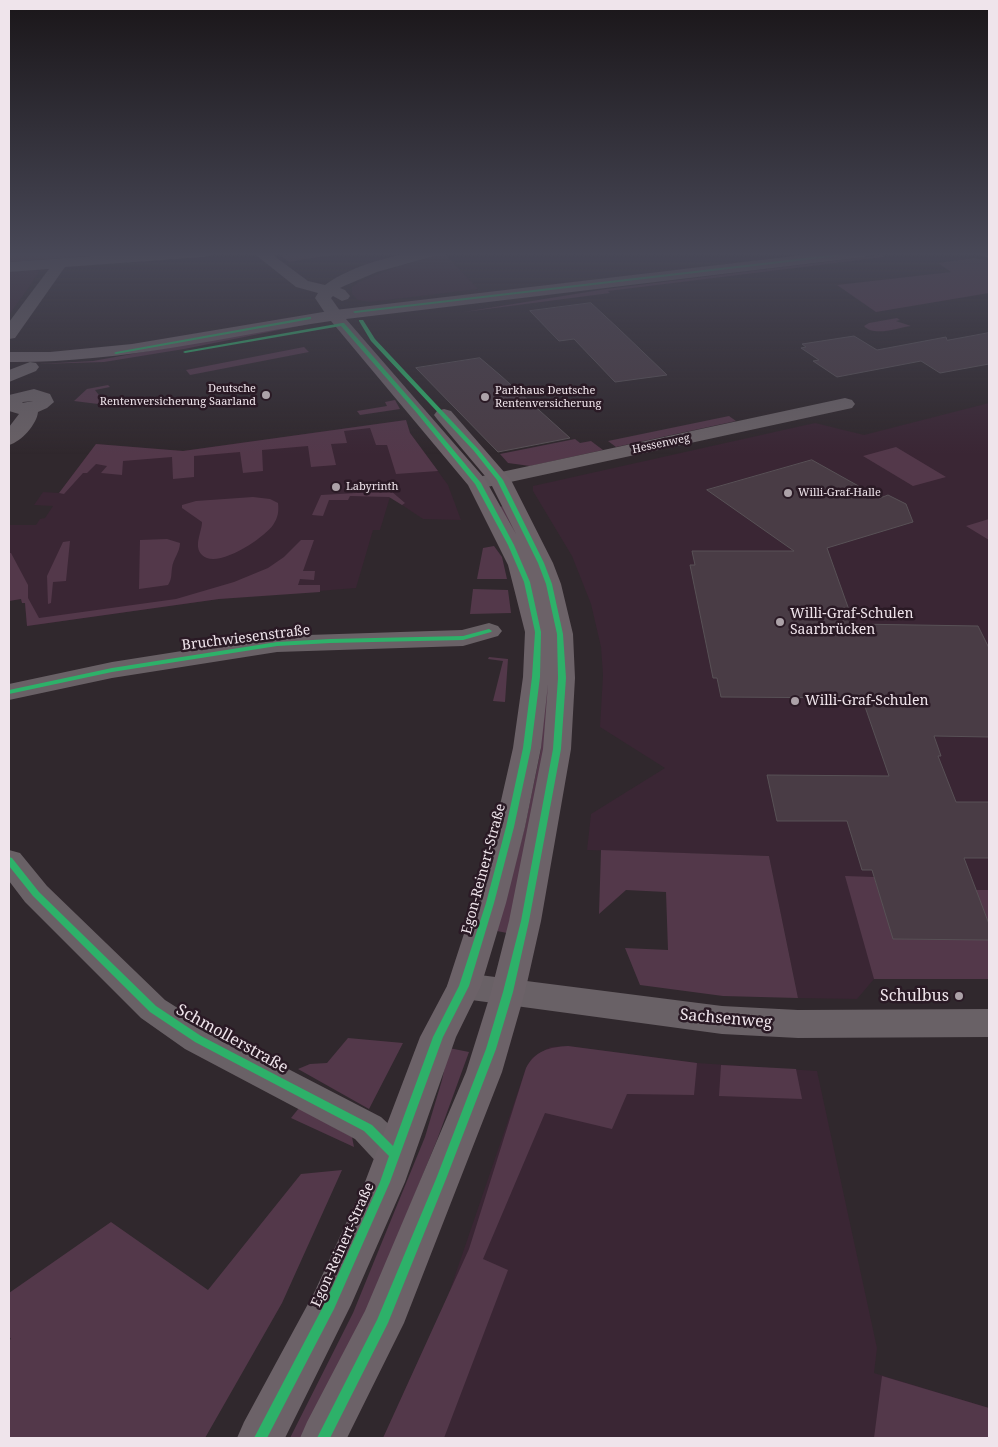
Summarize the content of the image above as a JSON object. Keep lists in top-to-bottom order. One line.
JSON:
{"streets":{"main road":["Egon-Reinert-Straße"],"street":["Hessenweg","Bruchwiesenstraße","Sachsenweg","Schmollerstraße"]},"crossings":[["Hessenweg","Egon-Reinert-Straße"],["Egon-Reinert-Straße","Sachsenweg"],["Egon-Reinert-Straße","Schmollerstraße"]],"places":["Deutsche Rentenversicherung Saarland","Parkhaus Deutsche Rentenversicherung","Labyrinth","Willi-Graf-Halle","Willi-Graf-Schulen Saarbrücken","Willi-Graf-Schulen","Schulbus"]}
